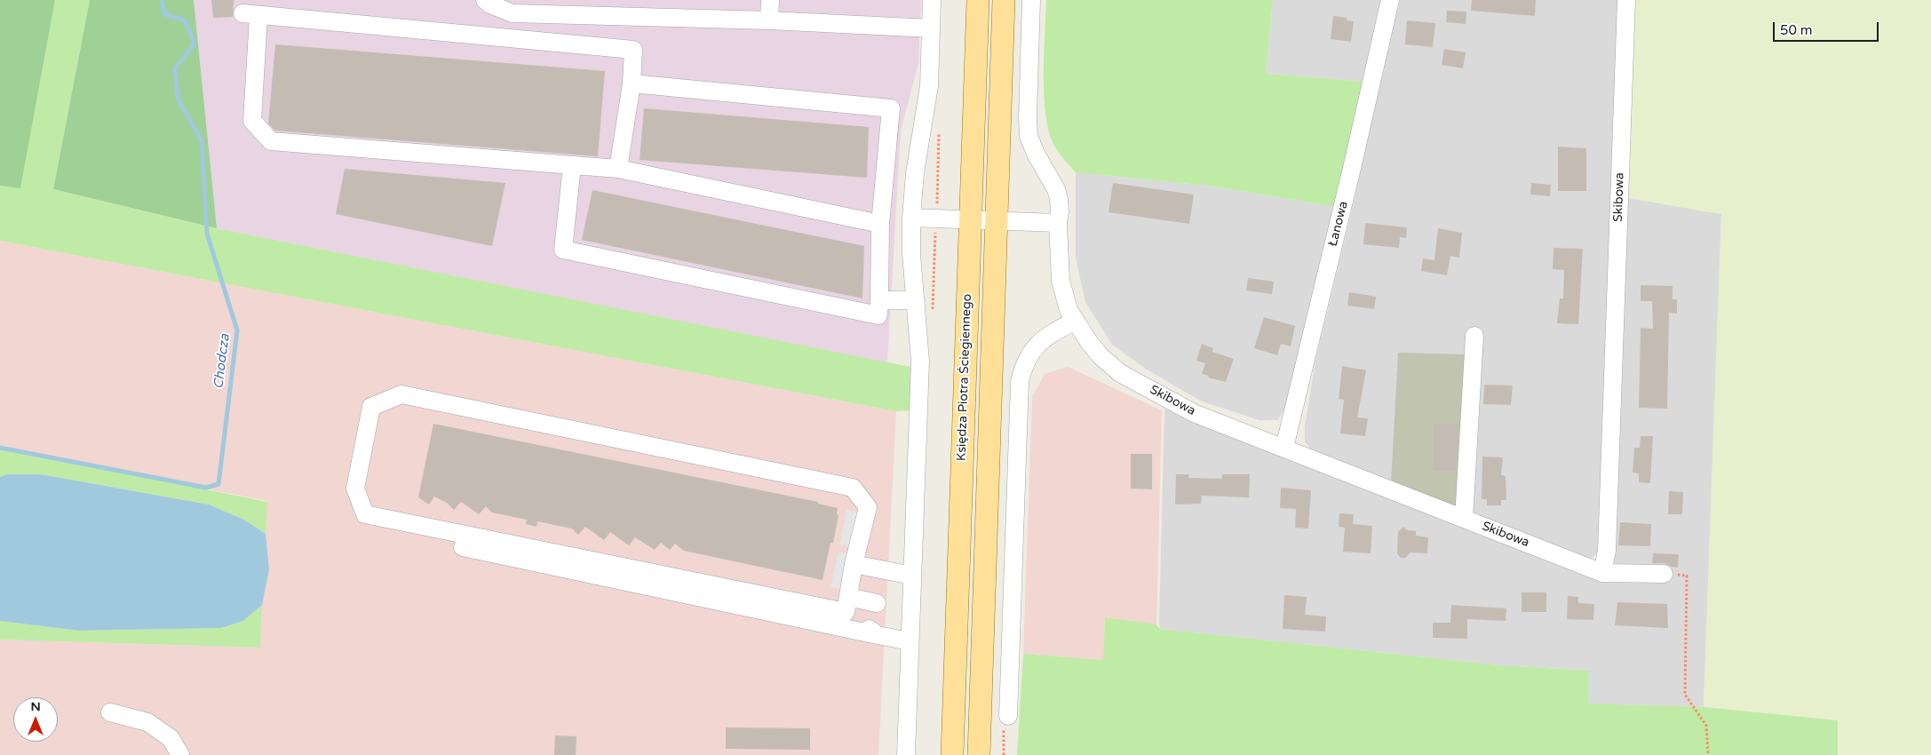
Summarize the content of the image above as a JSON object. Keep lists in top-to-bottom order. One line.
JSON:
{"streets":{"main road":["Księdza Piotra Ściegiennego"],"street":["Skibowa","Łanowa"]},"crossings":[["Skibowa","Łanowa"]],"water":["Chodcza"],"scale_bar":"50 m","north":"top"}
